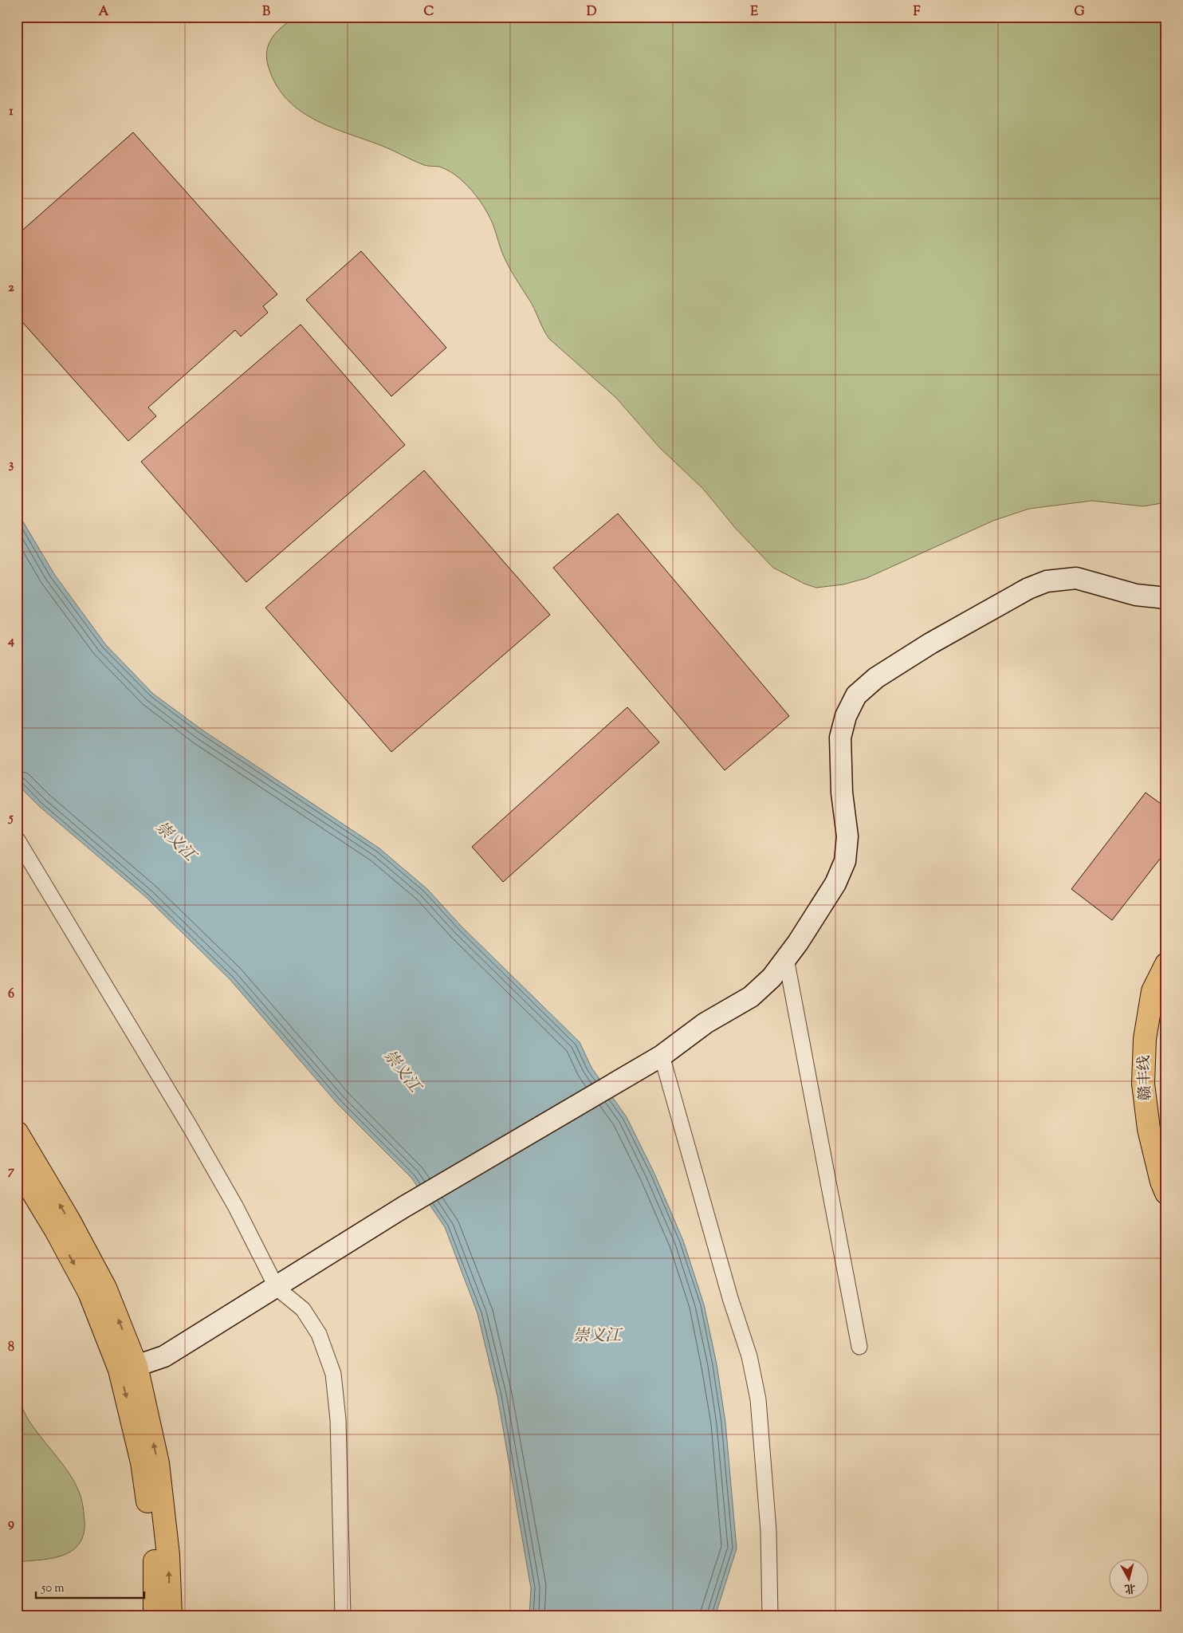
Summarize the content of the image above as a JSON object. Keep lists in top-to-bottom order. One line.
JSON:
{"streets":{"main road":["赣丰线"]},"water":["崇义江"],"scale_bar":"50 m","north":"bottom","grid":{"columns":["A","B","C","D","E","F","G"],"rows":["1","2","3","4","5","6","7","8","9"]}}
